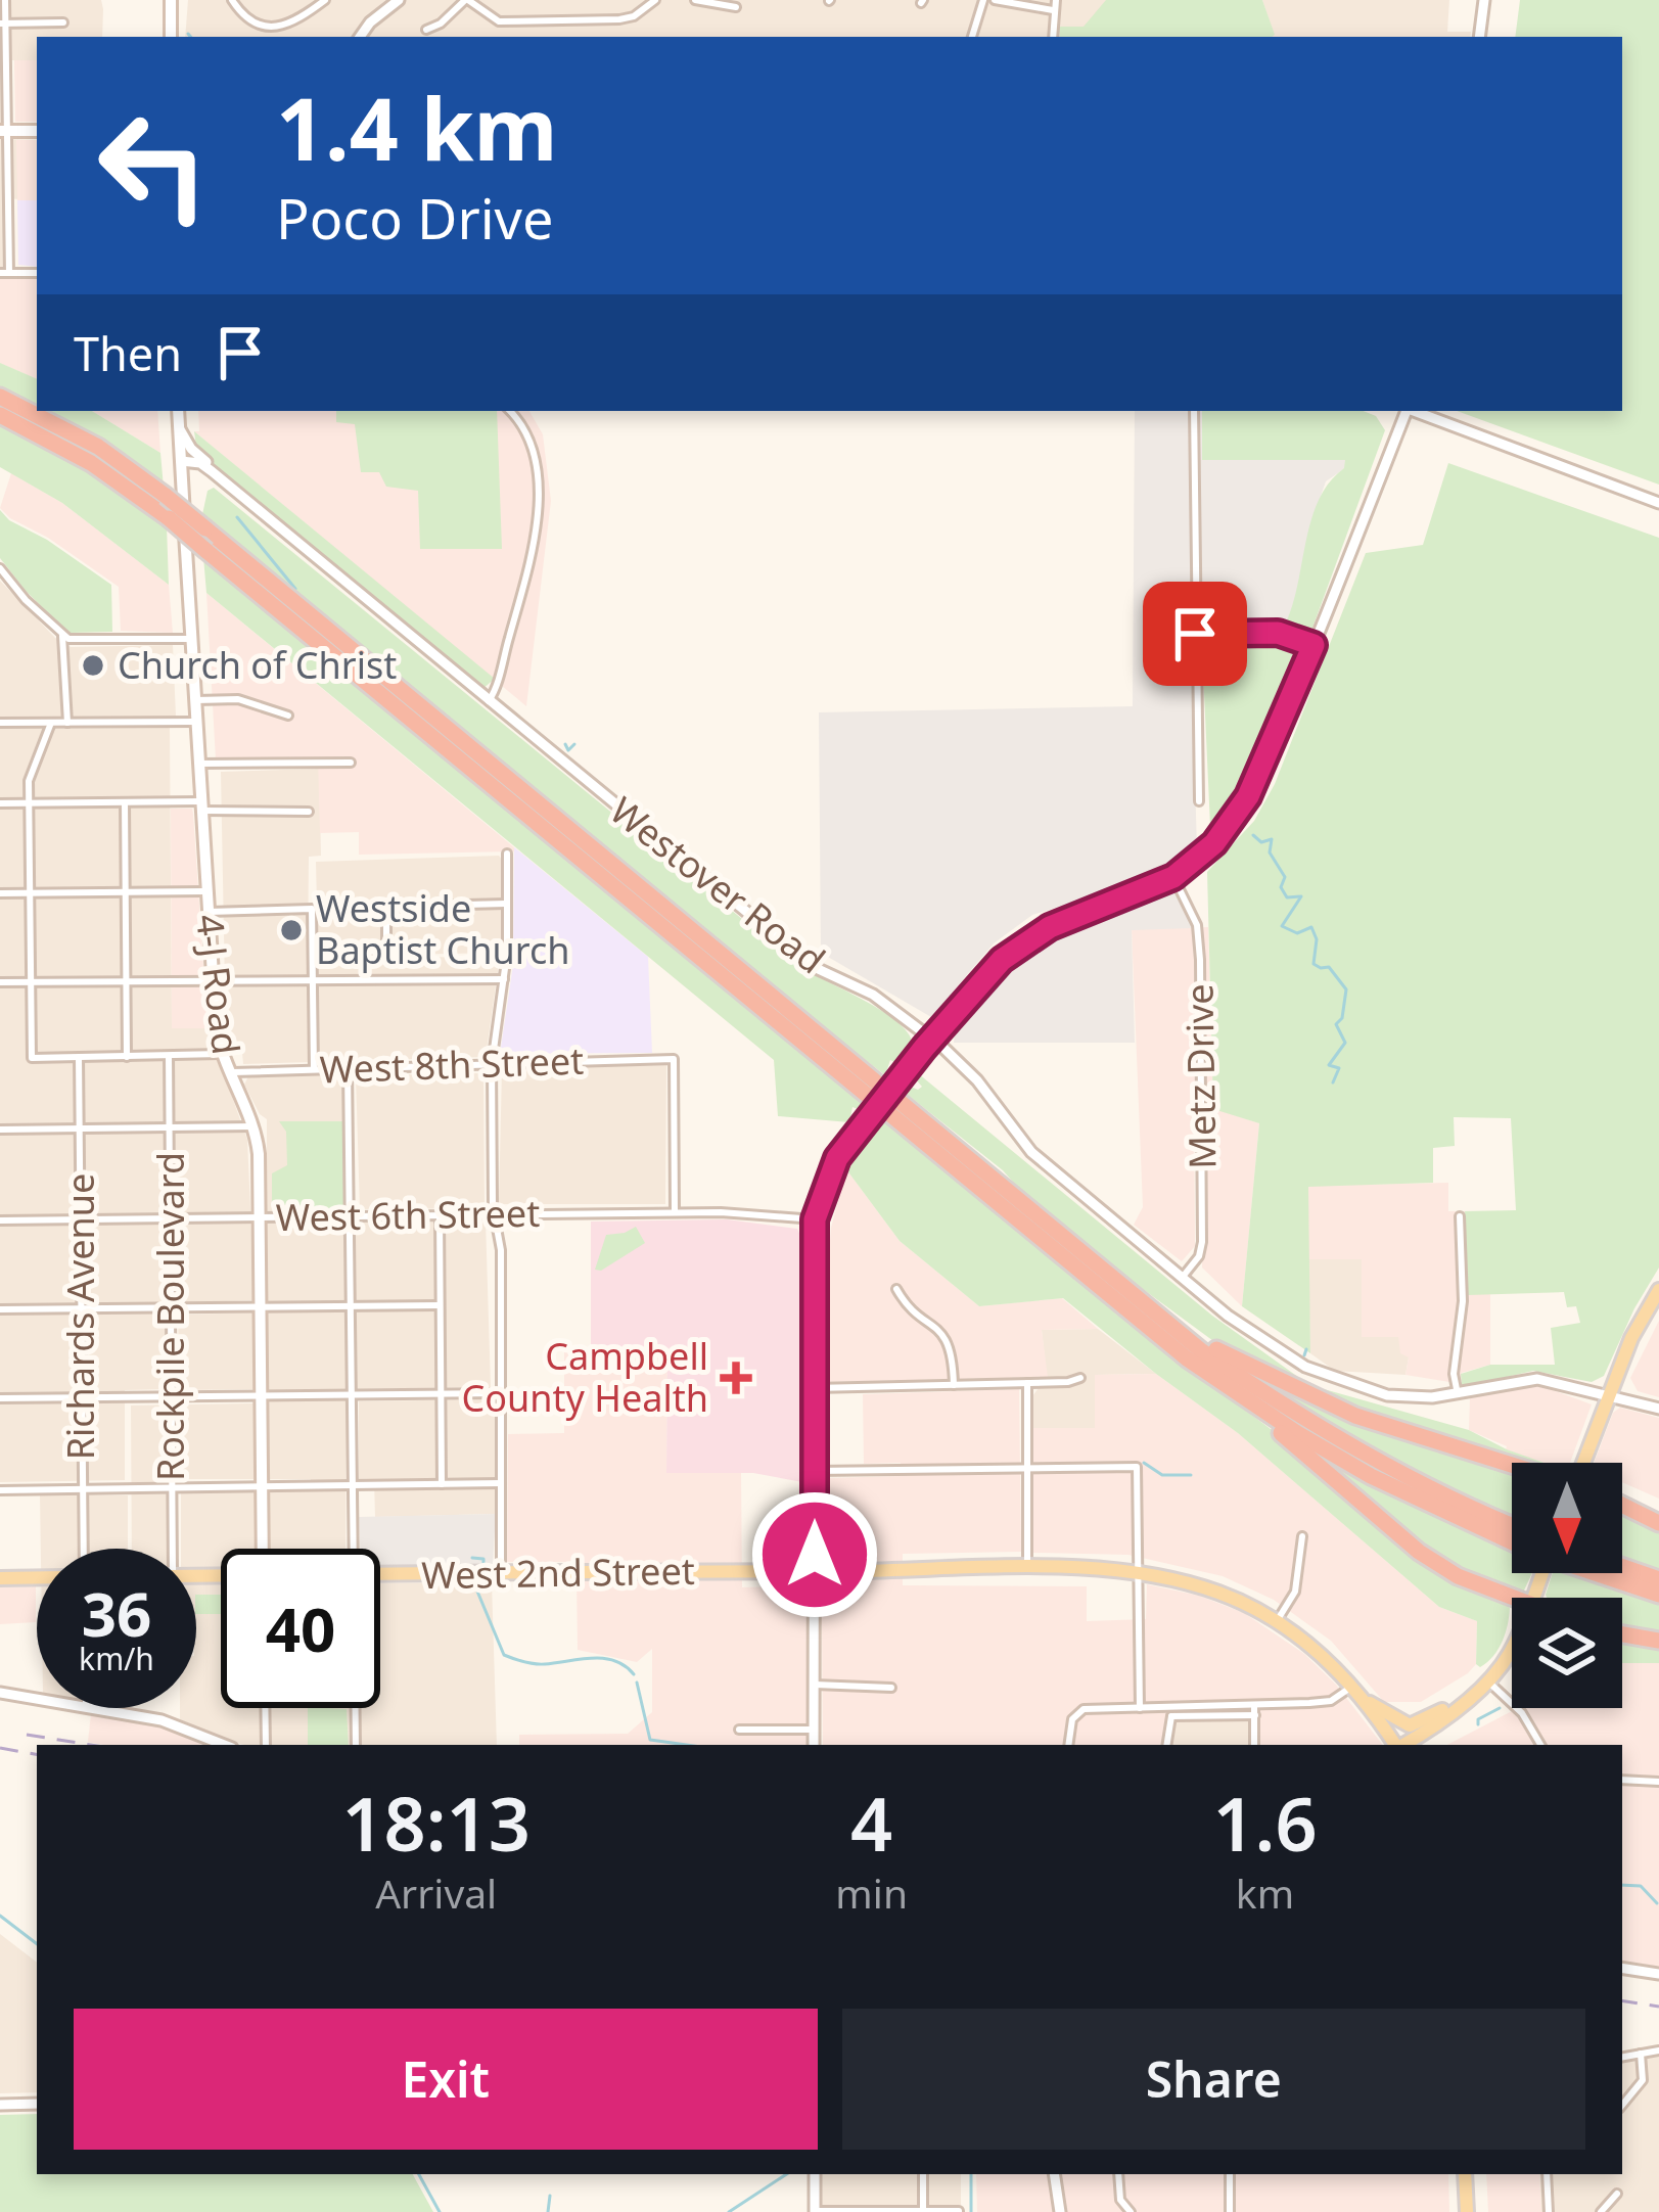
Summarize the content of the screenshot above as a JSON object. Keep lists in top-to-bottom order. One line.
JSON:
{"streets":{"main road":["4-J Road","West 2nd Street"],"street":["Westover Road","West 8th Street","Metz Drive","West 6th Street","Richards Avenue","Rockpile Boulevard"]},"crossings":[["Westover Road","4-J Road"],["Westover Road","Metz Drive"],["4-J Road","West 8th Street"],["4-J Road","West 6th Street"],["West 8th Street","West 6th Street"],["West 6th Street","Richards Avenue"],["West 6th Street","Rockpile Boulevard"]],"places":{"other":["Church of Christ","Westside Baptist Church"],"health":["Campbell County Health"]},"north":"bottom","page":{"turn":["1.4 km","Poco Drive"],"then":"Then","speed":"36 km/h","limit":"40","eta":["18:13","Arrival","4","min","1.6","km"],"buttons":["Exit","Share"]}}
